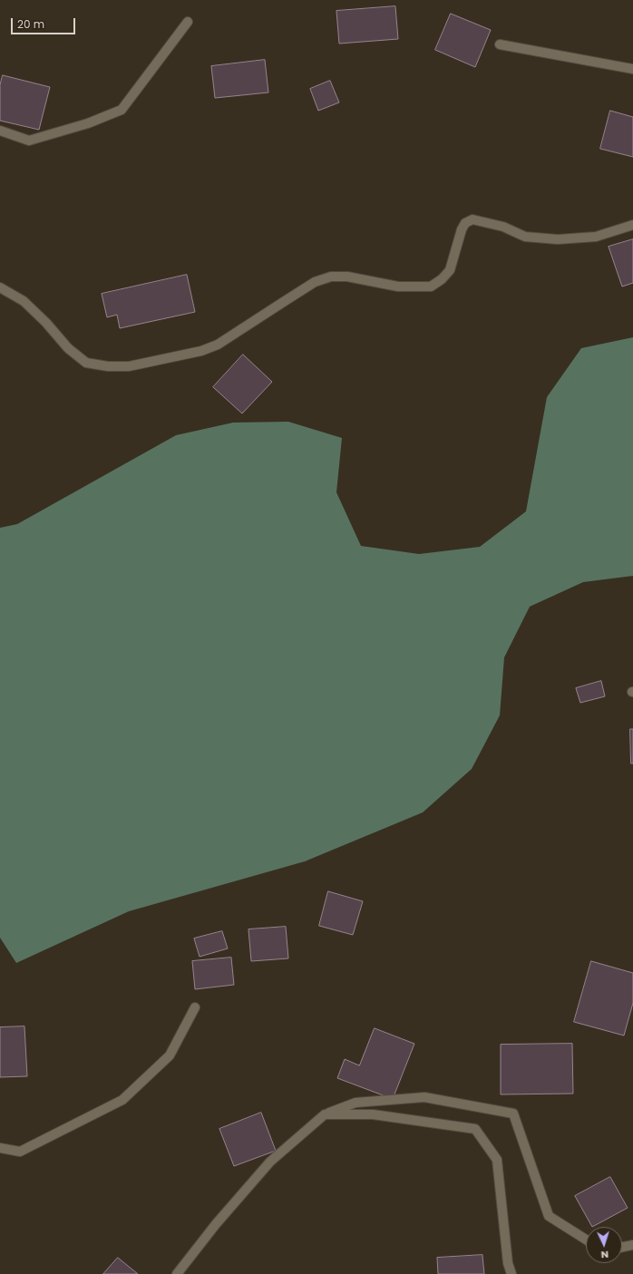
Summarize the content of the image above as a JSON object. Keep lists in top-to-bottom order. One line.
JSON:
{"scale_bar":"20 m","north":"bottom"}
